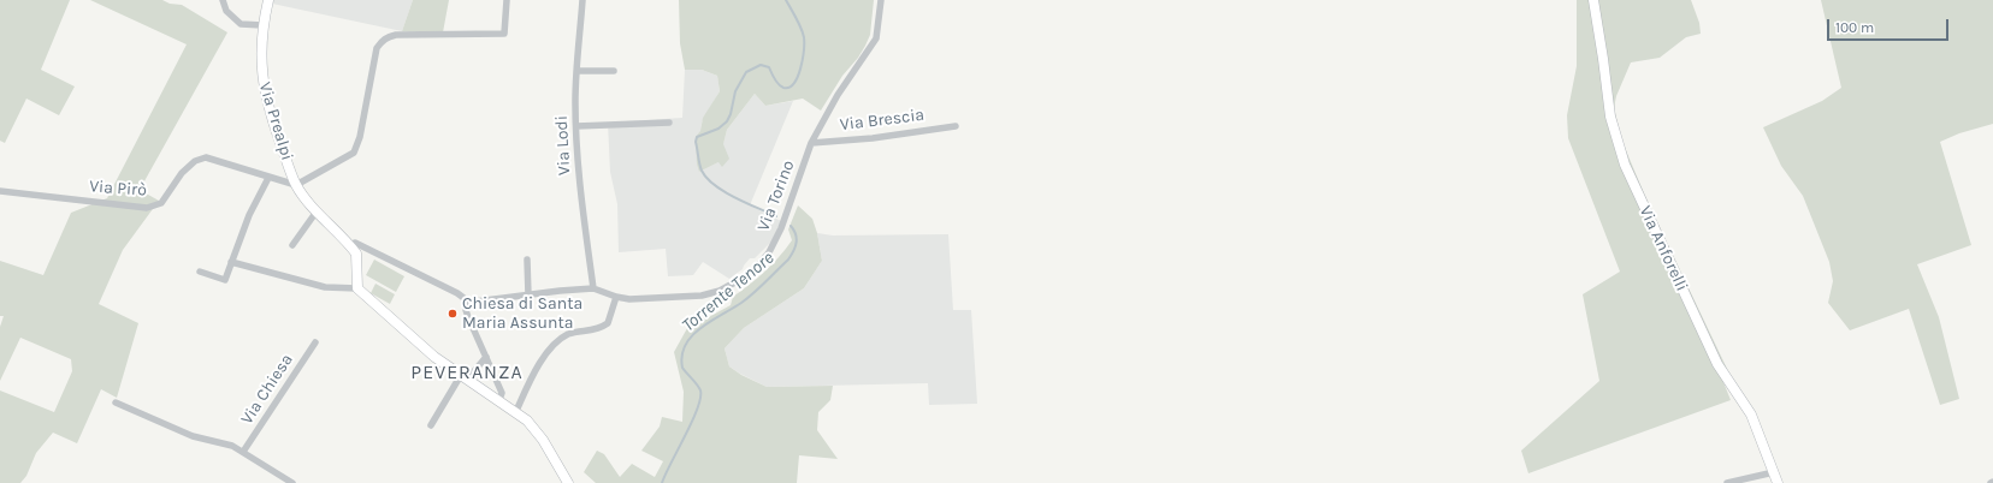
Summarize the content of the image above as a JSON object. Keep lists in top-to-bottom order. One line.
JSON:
{"streets":{"street":["Via Brescia","Via Prealpi","Via Lodi","Via Pirò","Via Torino","Via Anforelli","Via Chiesa"]},"crossings":[["Via Brescia","Via Torino"],["Via Prealpi","Via Pirò"],["Via Lodi","Via Torino"]],"districts":["PEVERANZA"],"water":["Torrente Tenore"],"places":["Chiesa di Santa Maria Assunta"],"scale_bar":"100 m"}
